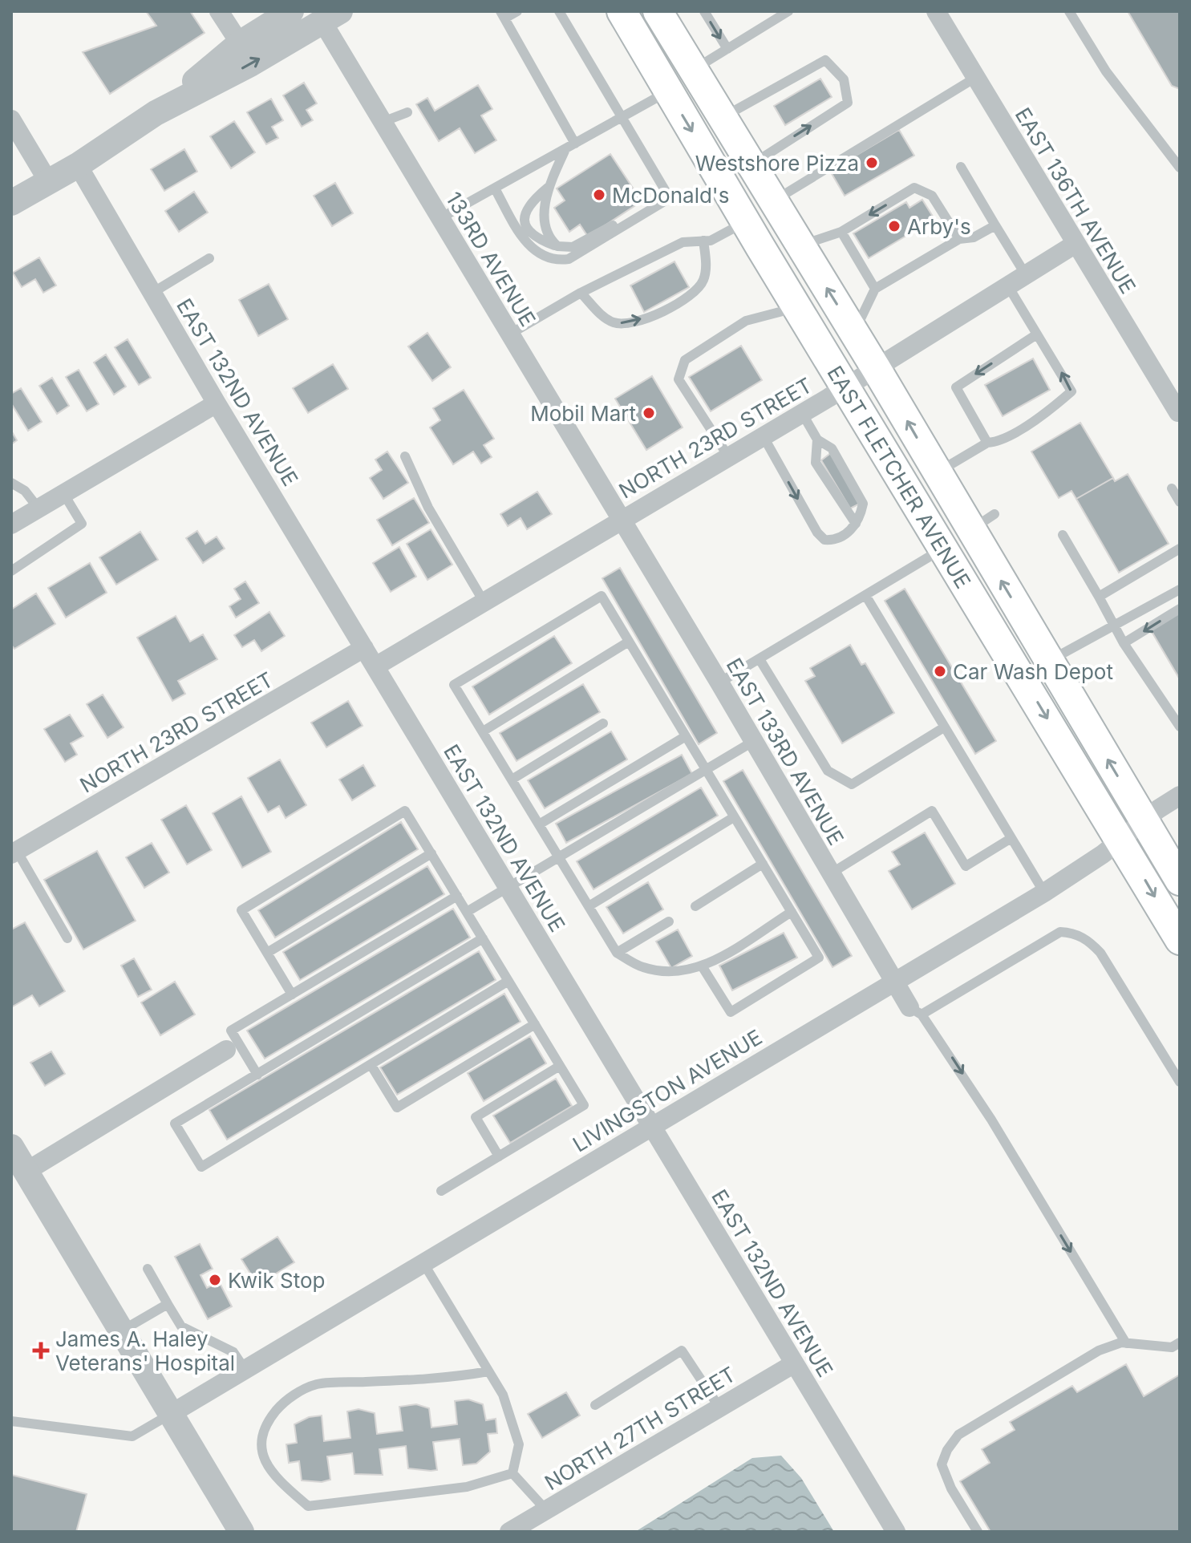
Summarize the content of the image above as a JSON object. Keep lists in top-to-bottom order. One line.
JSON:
{"streets":{"main road":["EAST FLETCHER AVENUE"],"street":["EAST 136TH AVENUE","133RD AVENUE","EAST 132ND AVENUE","NORTH 23RD STREET","EAST 133RD AVENUE","LIVINGSTON AVENUE","NORTH 27TH STREET"]},"crossings":[["EAST 136TH AVENUE","NORTH 23RD STREET"],["133RD AVENUE","NORTH 23RD STREET"],["133RD AVENUE","EAST 133RD AVENUE"],["EAST 132ND AVENUE","NORTH 23RD STREET"],["EAST 132ND AVENUE","LIVINGSTON AVENUE"],["EAST 132ND AVENUE","NORTH 27TH STREET"],["NORTH 23RD STREET","EAST FLETCHER AVENUE"],["NORTH 23RD STREET","EAST 133RD AVENUE"],["EAST FLETCHER AVENUE","LIVINGSTON AVENUE"],["EAST 133RD AVENUE","LIVINGSTON AVENUE"]],"places":{"other":["Westshore Pizza","McDonald's","Arby's","Mobil Mart","Car Wash Depot","Kwik Stop"],"health":["James A. Haley Veterans' Hospital"]}}
